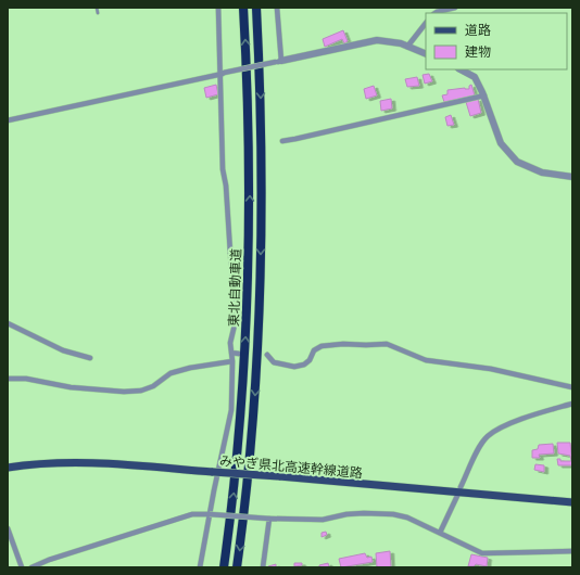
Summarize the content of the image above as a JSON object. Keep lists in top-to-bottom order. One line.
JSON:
{"streets":{"highway":["東北自動車道"],"main road":["みやぎ県北高速幹線道路"]},"legend":["道路","建物"]}
